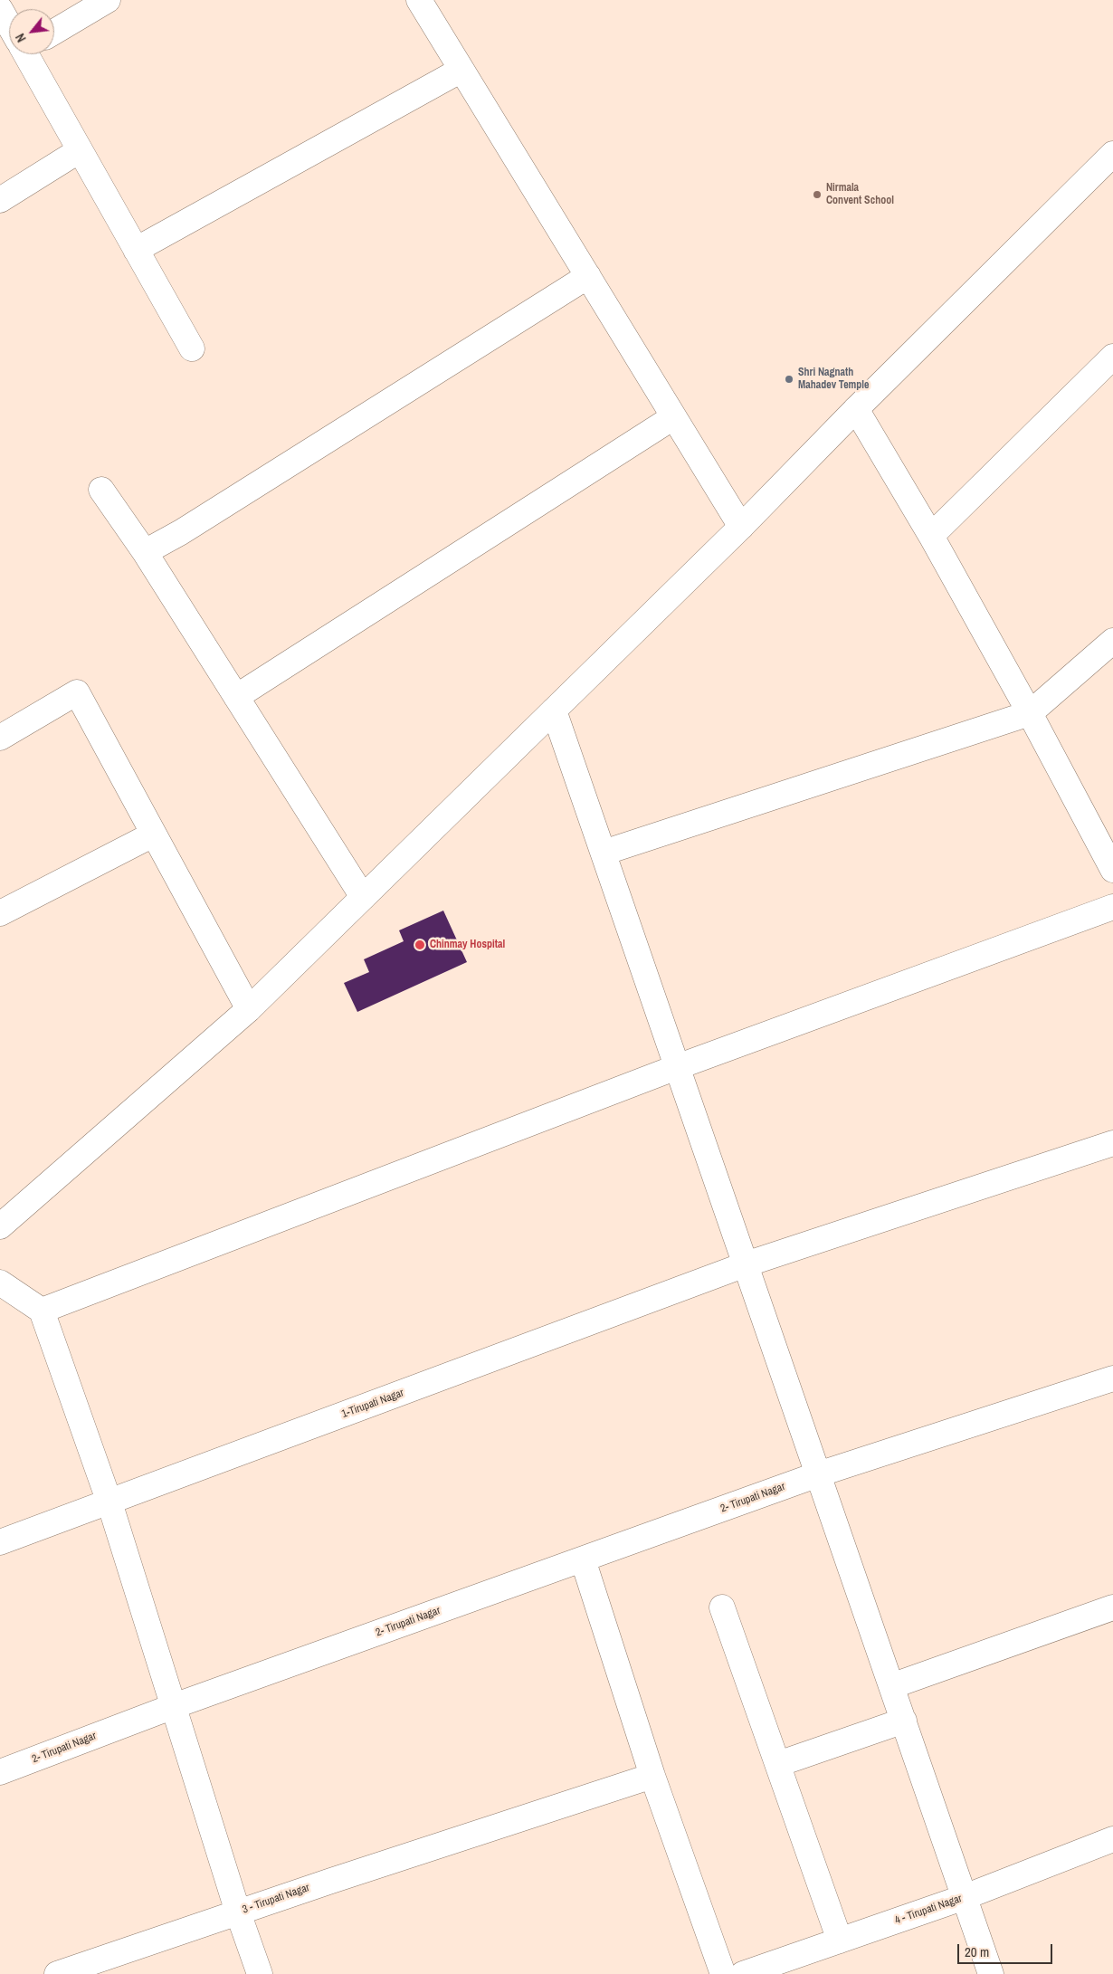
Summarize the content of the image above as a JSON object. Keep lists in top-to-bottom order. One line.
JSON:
{"streets":{"street":["1-Tirupati Nagar","2- Tirupati Nagar","3 - Tirupati Nagar","4 - Tirupati Nagar"]},"places":["Nirmala Convent School","Shri Nagnath Mahadev Temple","Chinmay Hospital"],"scale_bar":"20 m","north":"bottom left"}
